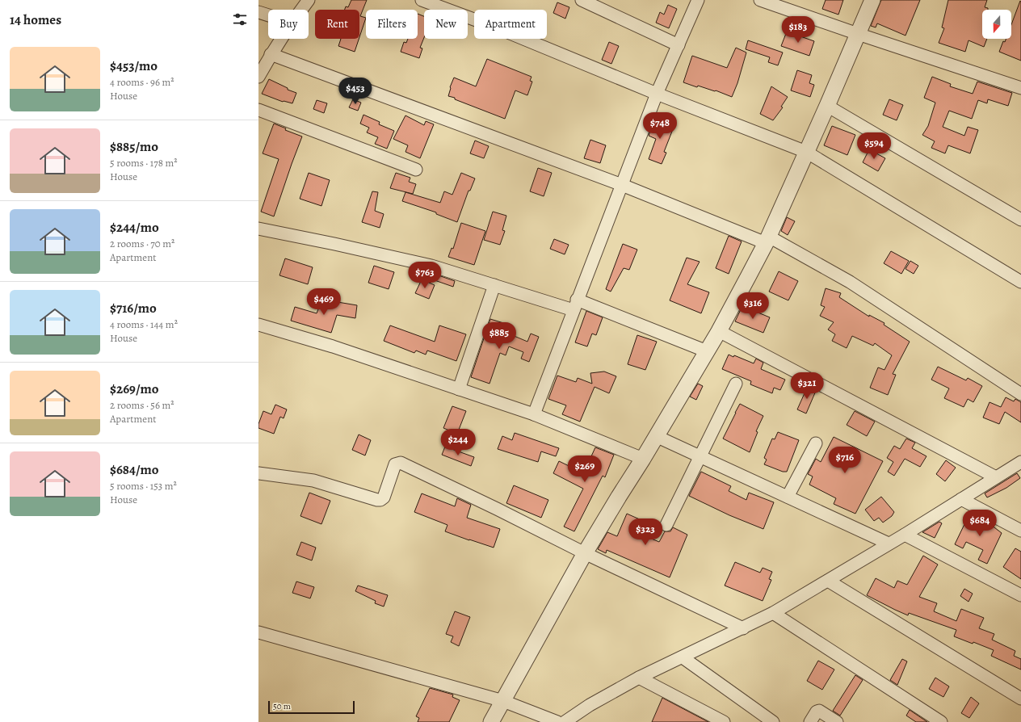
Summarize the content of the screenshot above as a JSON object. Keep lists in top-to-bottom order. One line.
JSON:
{"scale_bar":"50 m","north":"bottom","page":{"heading":"14 homes","chip":["Buy","Rent","Filters","New","Apartment"],"price":["$183","$453","$748","$594","$763","$469","$316","$885","$321","$244","$716","$269","$684","$323"],"list":[{"name":"$453/mo","note":"4 rooms · 96 m² · House"},{"name":"$885/mo","note":"5 rooms · 178 m² · House"},{"name":"$244/mo","note":"2 rooms · 70 m² · Apartment"},{"name":"$716/mo","note":"4 rooms · 144 m² · House"},{"name":"$269/mo","note":"2 rooms · 56 m² · Apartment"},{"name":"$684/mo","note":"5 rooms · 153 m² · House"}],"scale":"50 m"}}
